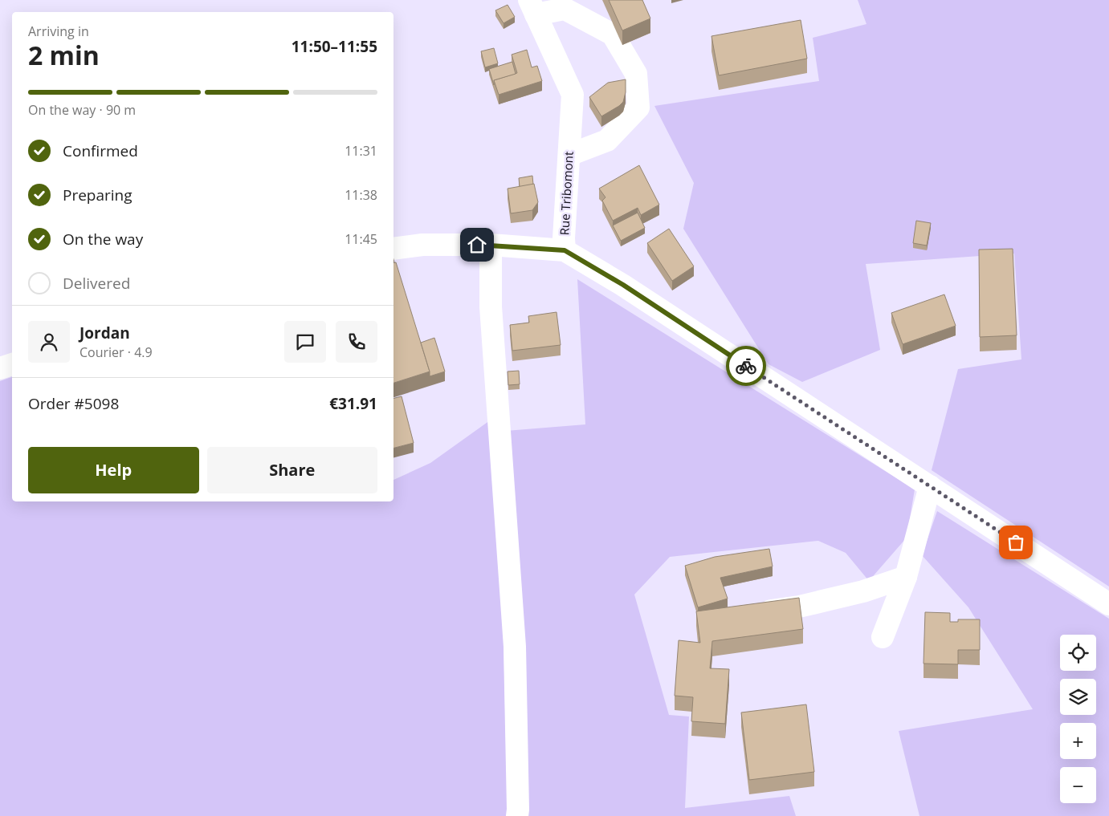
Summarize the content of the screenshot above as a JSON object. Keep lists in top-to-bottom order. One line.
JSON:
{"streets":{"street":["Rue Tribomont"]},"page":{"heading":["2 min","Arriving in","11:50–11:55"],"panel":["Jordan","Courier · 4.9","Order #5098","€31.91"],"bar":"On the way · 90 m","list":[["Confirmed","11:31"],["Preparing","11:38"],["On the way","11:45"],"Delivered"],"buttons":["Help","Share"],"map_buttons":["+","−"]}}
